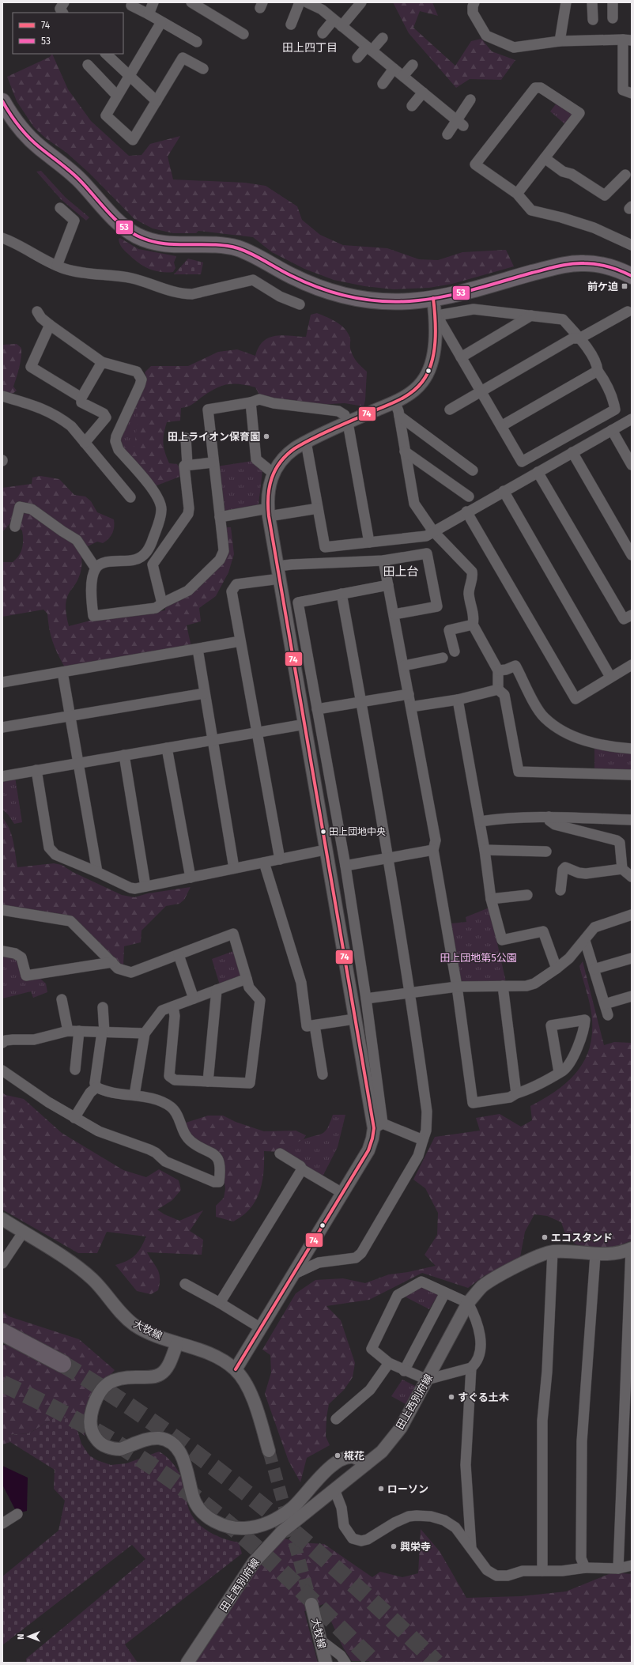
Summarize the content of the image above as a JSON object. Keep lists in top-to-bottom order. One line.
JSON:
{"streets":{"street":["大牧線","田上西別府線"]},"districts":["田上四丁目","田上台"],"parks":["田上団地第5公園"],"places":{"transit":["前ケ迫"],"other":["田上ライオン保育園","田上団地中央","エコスタンド","すぐる土木","椛花","ローソン","興栄寺"]},"lines":["transit line 53","transit line 74"],"legend":["74","53"],"north":"left"}
